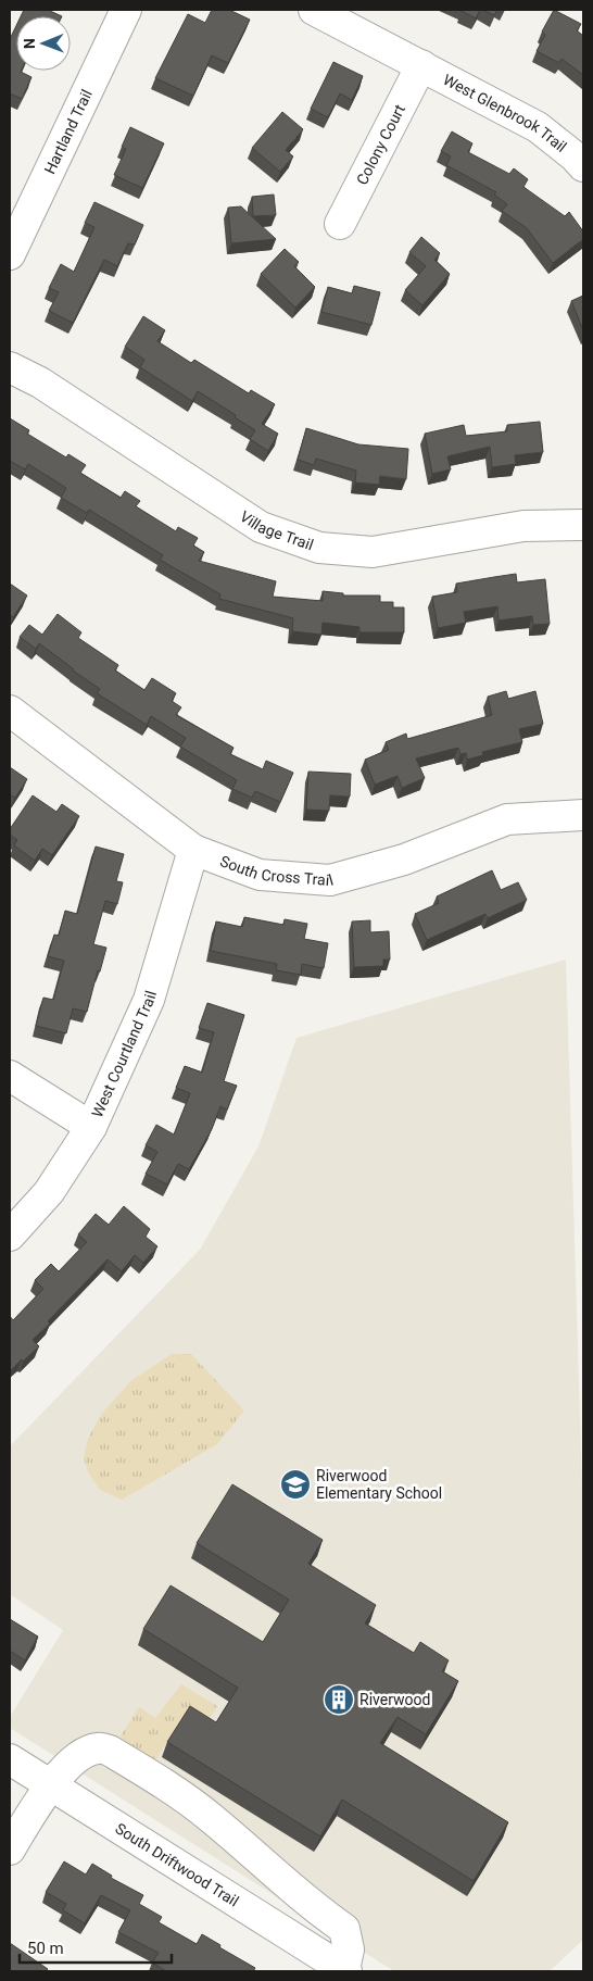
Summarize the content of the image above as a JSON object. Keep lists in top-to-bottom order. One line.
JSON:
{"streets":{"street":["West Glenbrook Trail","Hartland Trail","Colony Court","Village Trail","South Cross Trail","West Courtland Trail","South Driftwood Trail"]},"crossings":[["West Glenbrook Trail","Colony Court"],["South Cross Trail","West Courtland Trail"]],"places":{"school or university":["Riverwood Elementary School"],"building":["Riverwood"]},"scale_bar":"50 m","north":"left"}
